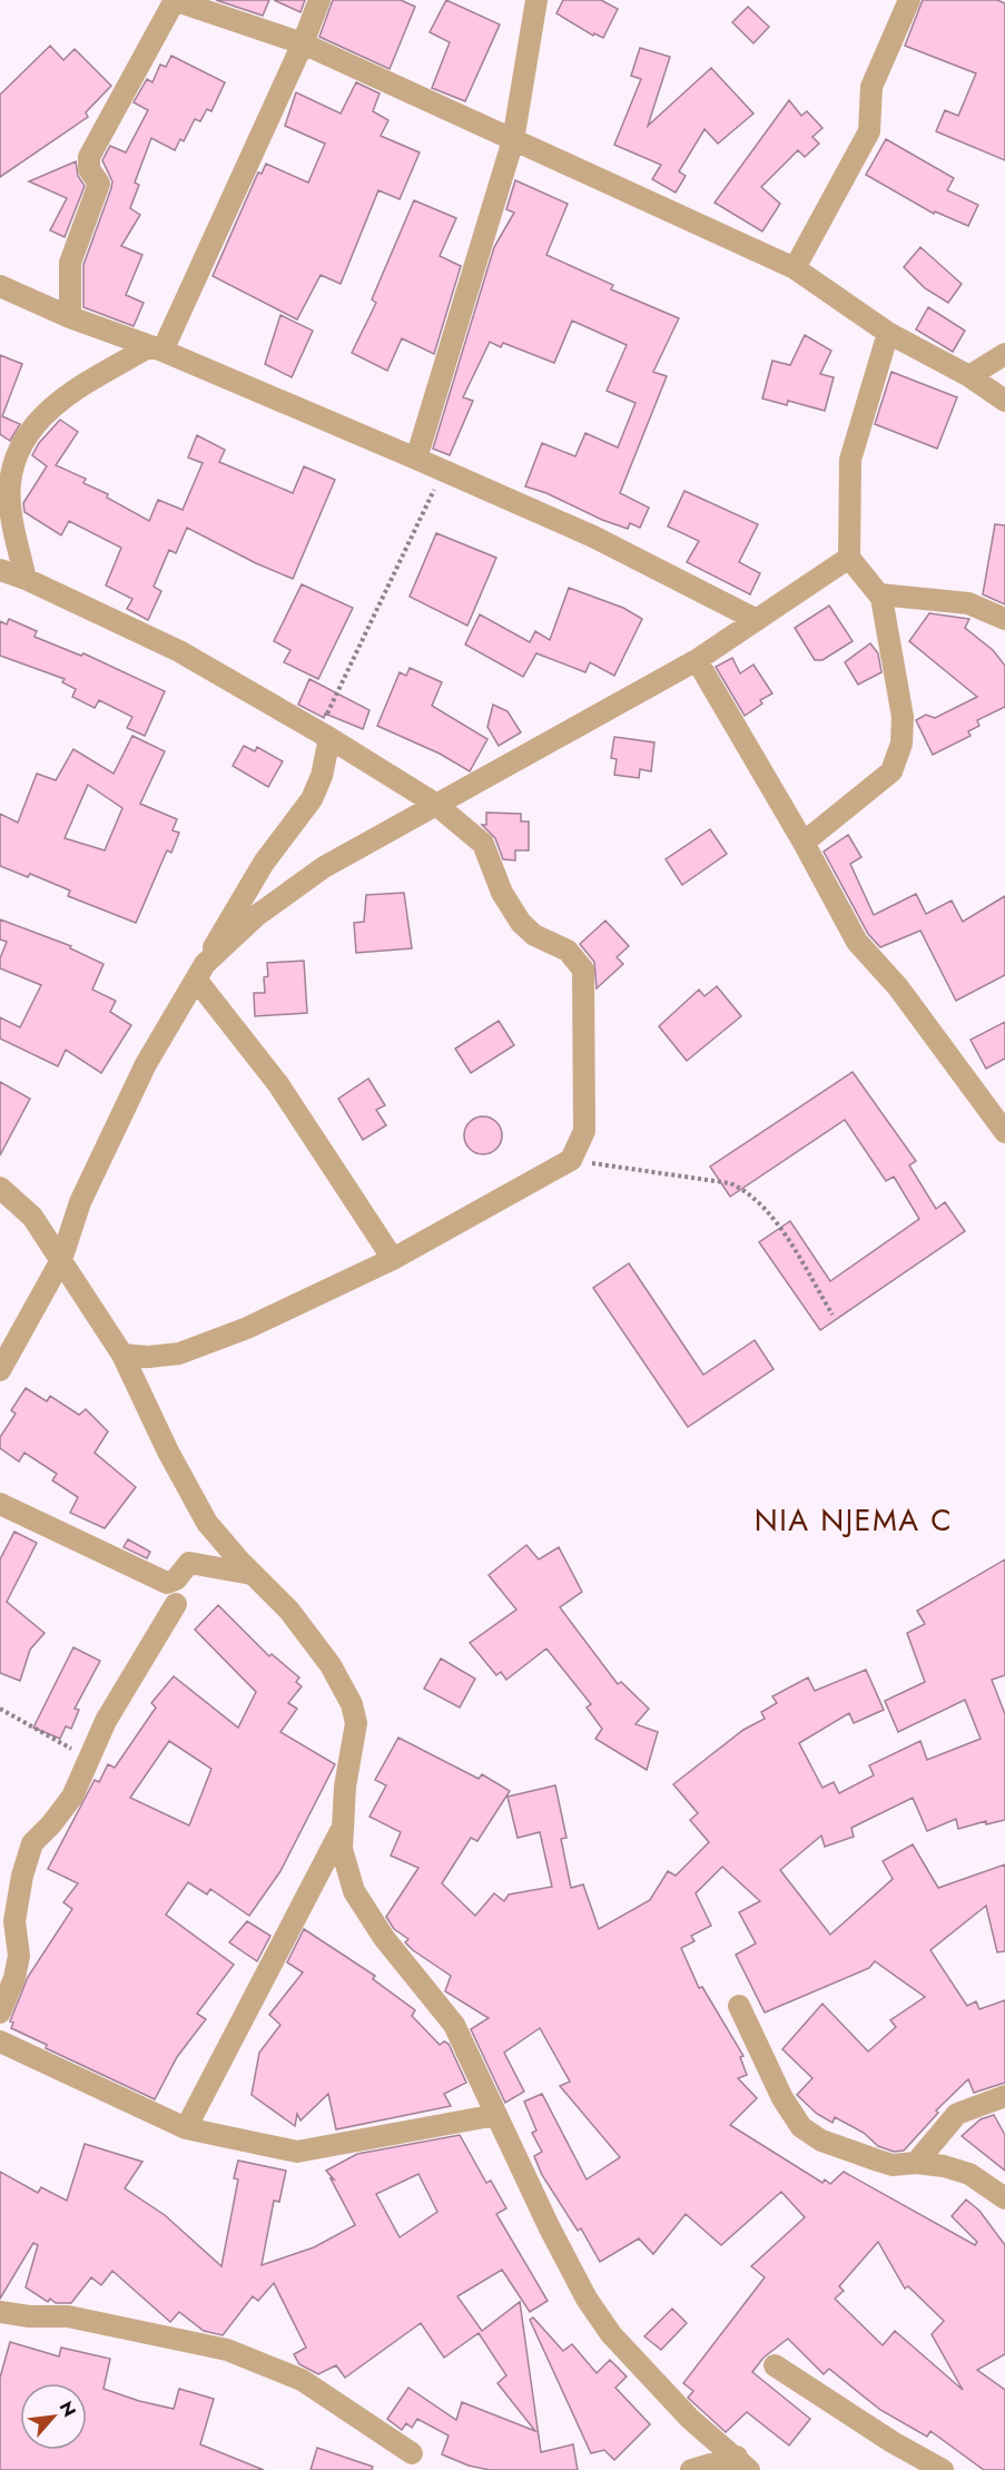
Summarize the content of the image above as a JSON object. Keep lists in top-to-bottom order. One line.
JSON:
{"districts":["NIA NJEMA C"],"north":"top right"}
